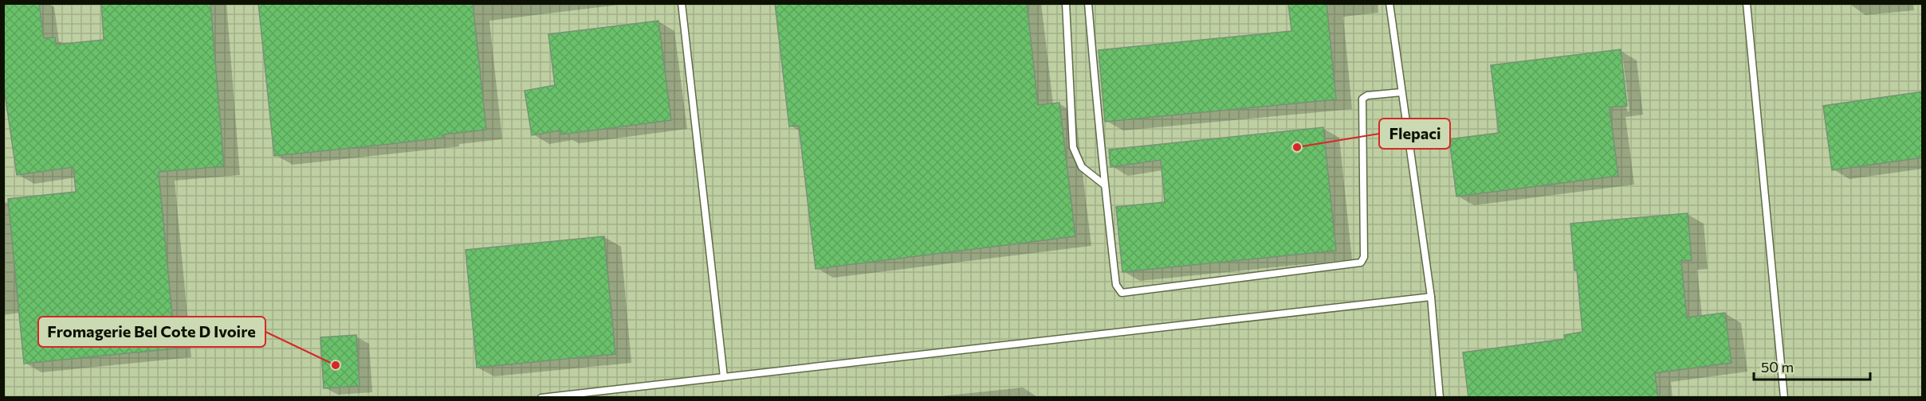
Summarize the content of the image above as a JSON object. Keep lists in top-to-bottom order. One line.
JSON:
{"places":["Flepaci","Fromagerie Bel Cote D Ivoire"],"scale_bar":"50 m"}
